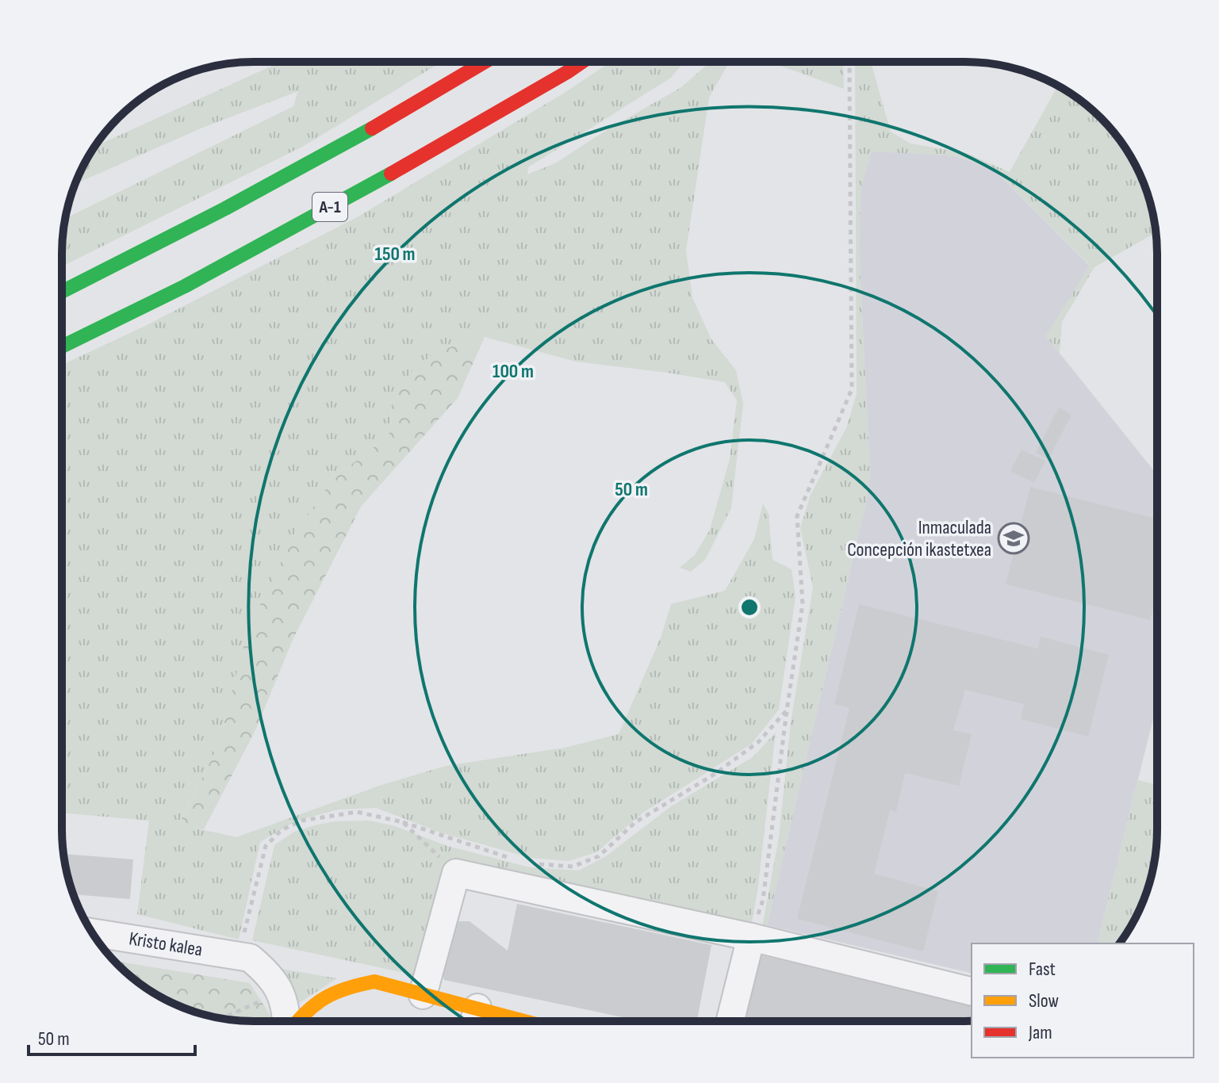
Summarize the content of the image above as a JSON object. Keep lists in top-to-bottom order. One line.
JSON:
{"streets":{"main road":["A-1"],"street":["Kristo kalea"]},"places":{"school or university":["Inmaculada Concepción ikastetxea"]},"legend":["Fast","Slow","Jam"],"scale_bar":"50 m","rings":["150 m","100 m","50 m"]}
